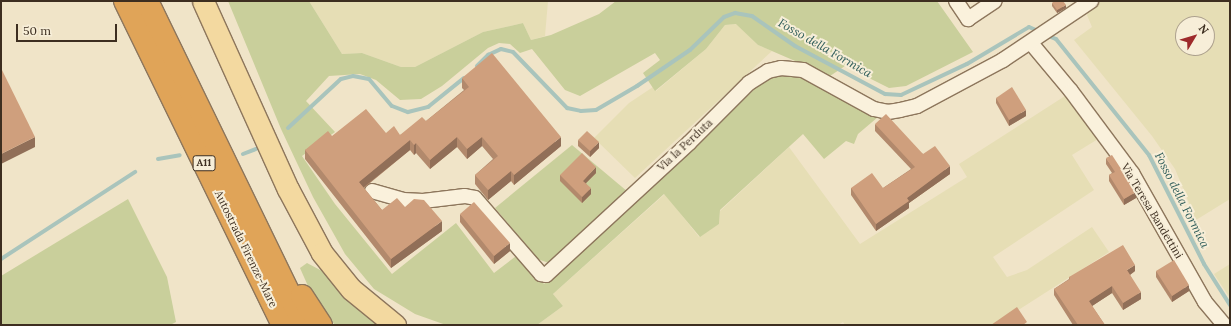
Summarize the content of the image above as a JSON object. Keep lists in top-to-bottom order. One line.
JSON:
{"streets":{"highway":["A11","Autostrada Firenze-Mare"],"street":["Via la Perduta","Via Teresa Bandettini"]},"crossings":[["Via la Perduta","Via Teresa Bandettini"]],"water":["Fosso della Formica"],"scale_bar":"50 m","north":"top right"}
